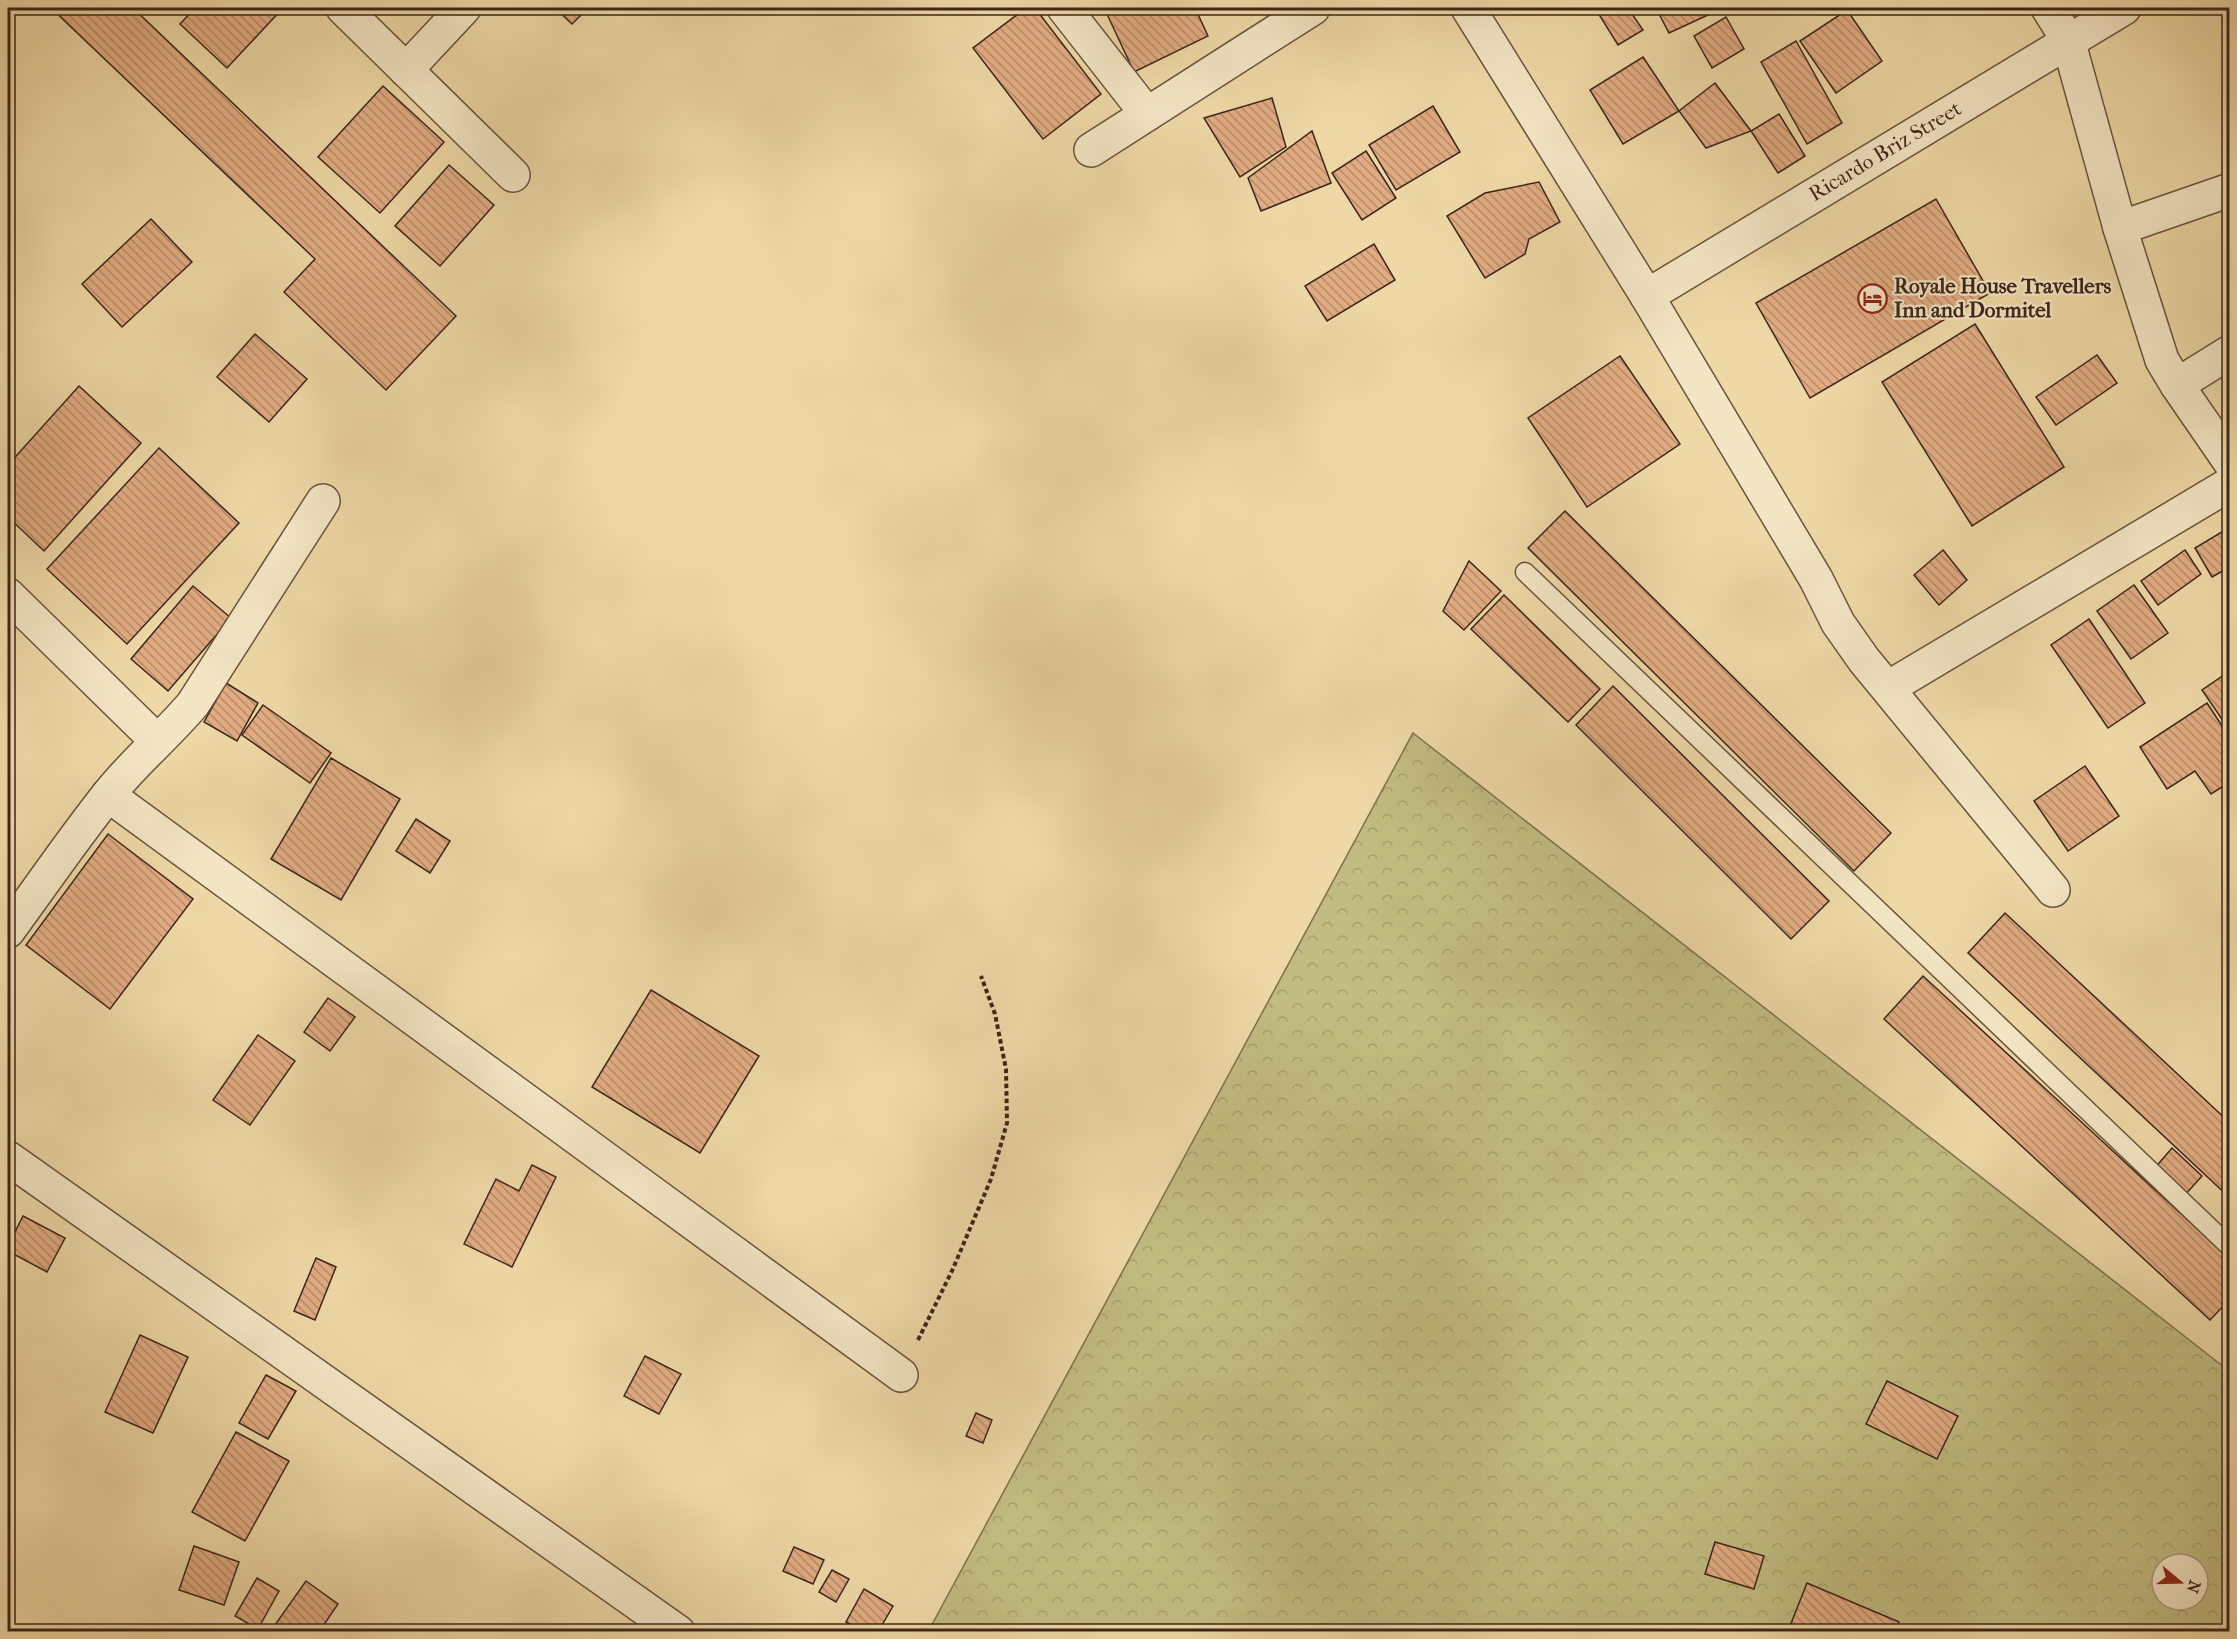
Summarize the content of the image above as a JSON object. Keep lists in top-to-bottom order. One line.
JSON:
{"streets":{"street":["Ricardo Briz Street"]},"places":{"hotel":["Royale House Travellers Inn and Dormitel"]},"north":"right"}
